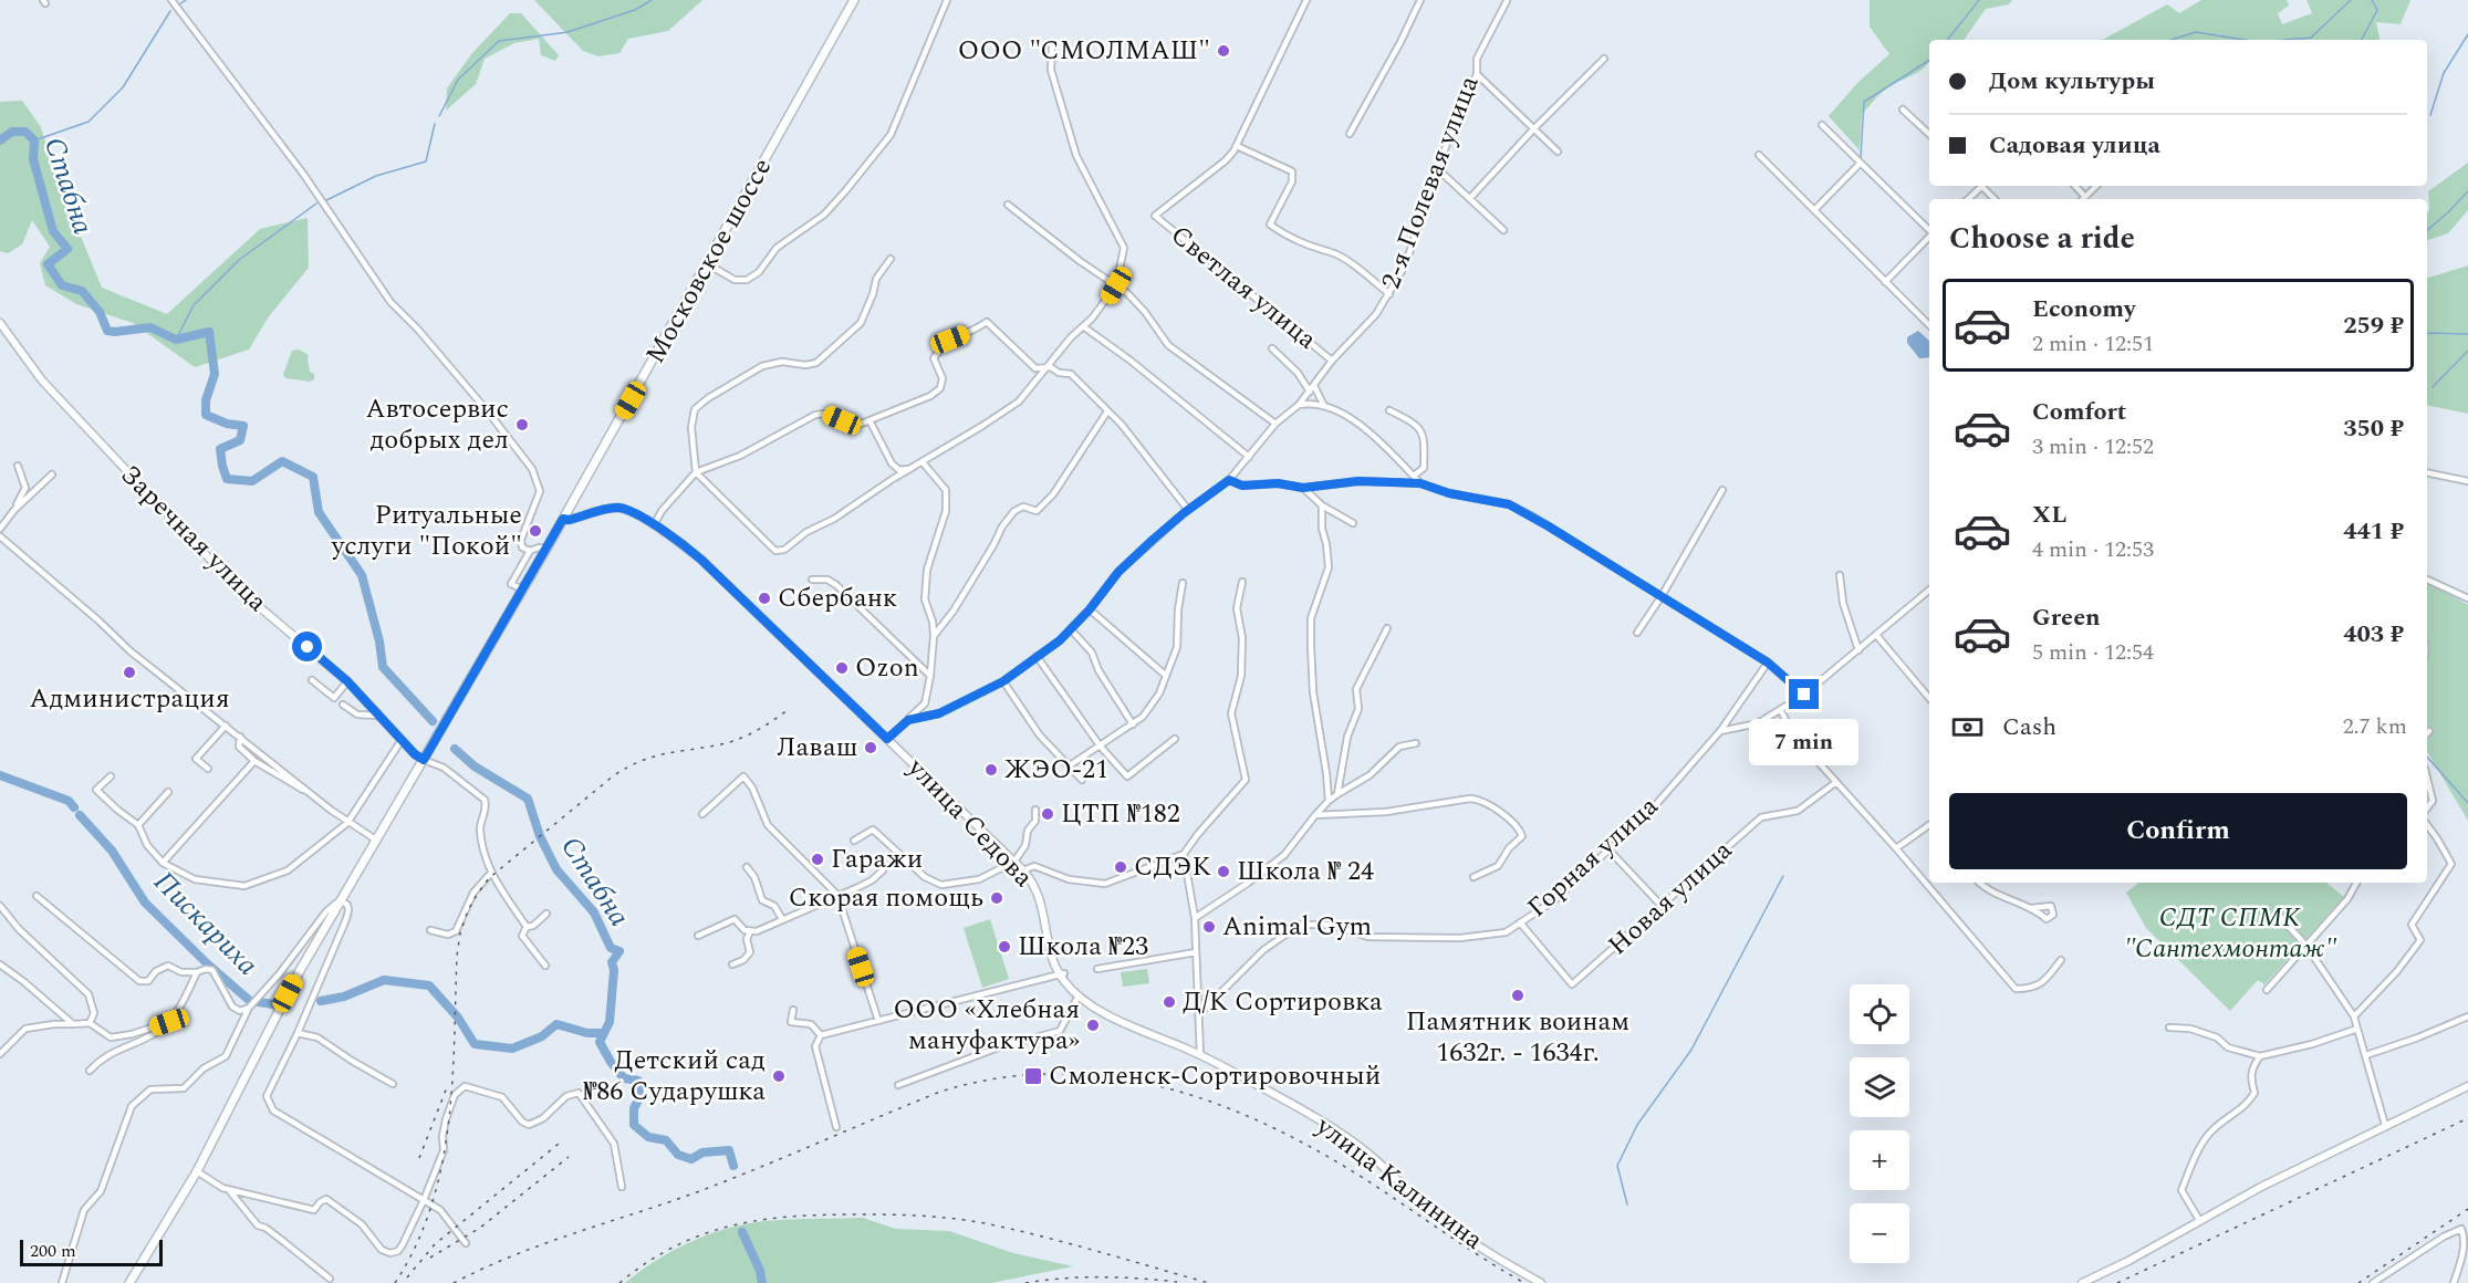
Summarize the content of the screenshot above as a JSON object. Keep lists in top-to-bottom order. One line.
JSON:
{"streets":{"main road":["Московское шоссе"],"street":["2-я Полевая улица","Светлая улица","Заречная улица","улица Седова","Горная улица","Новая улица","улица Калинина"]},"crossings":[["2-я Полевая улица","Светлая улица"],["Московское шоссе","Заречная улица"],["Московское шоссе","улица Седова"],["улица Седова","улица Калинина"],["Горная улица","Новая улица"]],"water":["Стабна","Пискариха"],"parks":["СДТ СПМК \"Сантехмонтаж\""],"places":{"other":["ООО \"СМОЛМАШ\"","Автосервис добрых дел","Ритуальные услуги \"Покой\"","Сбербанк","Ozon","Администрация","Лаваш","ЖЭО-21","ЦТП №182","Гаражи","СДЭК","Школа № 24","Скорая помощь","Animal Gym","Школа №23","Памятник воинам 1632г. - 1634г.","Д/К Сортировка","ООО «Хлебная мануфактура»","Детский сад №86 Сударушка"],"transit":["Смоленск-Сортировочный"]},"scale_bar":"200 m","page":{"banner":["Дом культуры","Садовая улица"],"heading":"Choose a ride","list":[{"name":"Economy","note":"2 min · 12:51","value":"259 ₽"},{"name":"Comfort","note":"3 min · 12:52","value":"350 ₽"},{"name":"XL","note":"4 min · 12:53","value":"441 ₽"},{"name":"Green","note":"5 min · 12:54","value":"403 ₽"}],"pay":["Cash","2.7 km"],"bubble":"7 min","buttons":"Confirm","map_buttons":["+","−"],"scale":"200 m"}}
